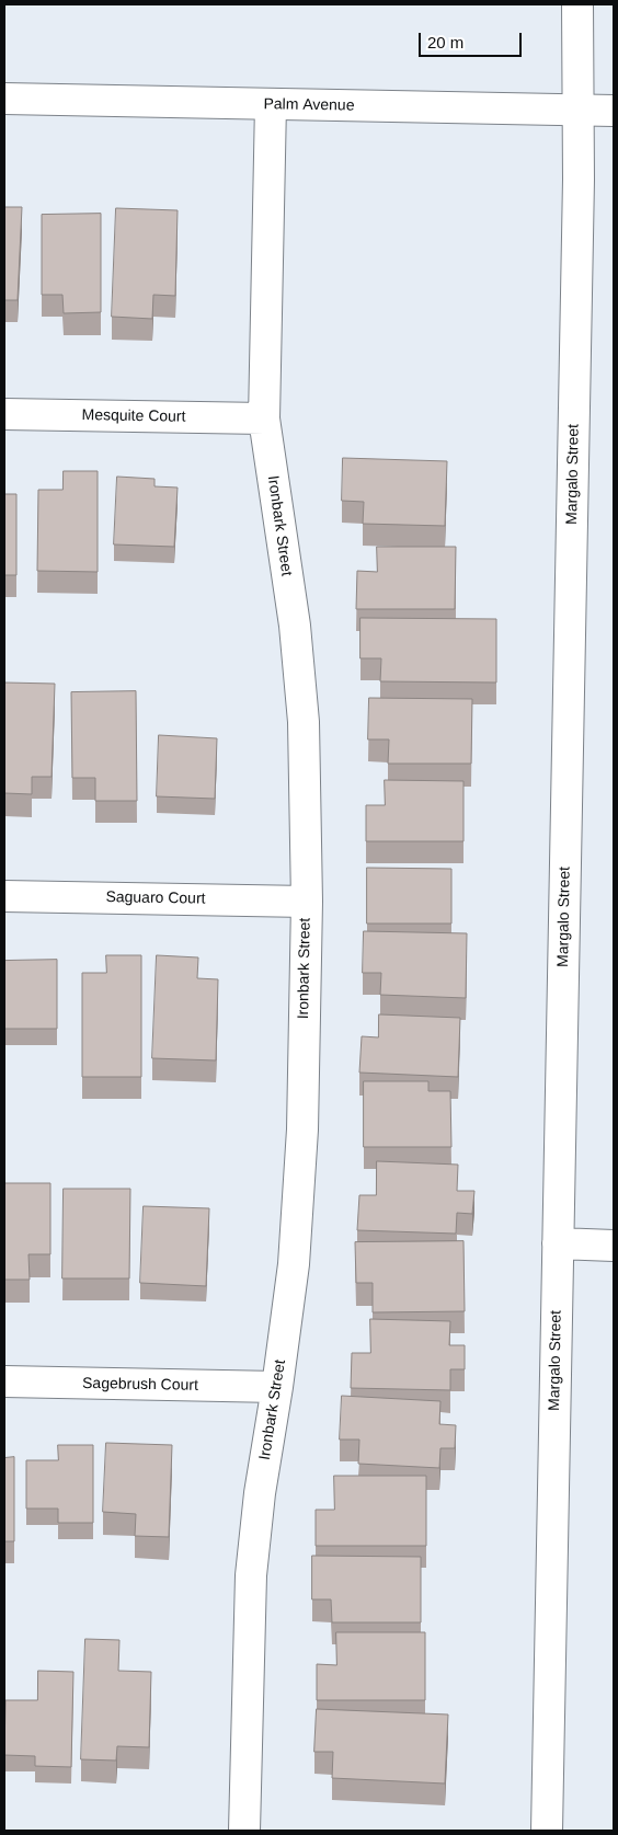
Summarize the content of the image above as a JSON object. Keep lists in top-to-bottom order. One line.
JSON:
{"streets":{"street":["Palm Avenue","Mesquite Court","Margalo Street","Ironbark Street","Saguaro Court","Sagebrush Court"]},"crossings":[["Palm Avenue","Margalo Street"],["Palm Avenue","Ironbark Street"],["Mesquite Court","Ironbark Street"],["Ironbark Street","Saguaro Court"],["Ironbark Street","Sagebrush Court"]],"scale_bar":"20 m"}
